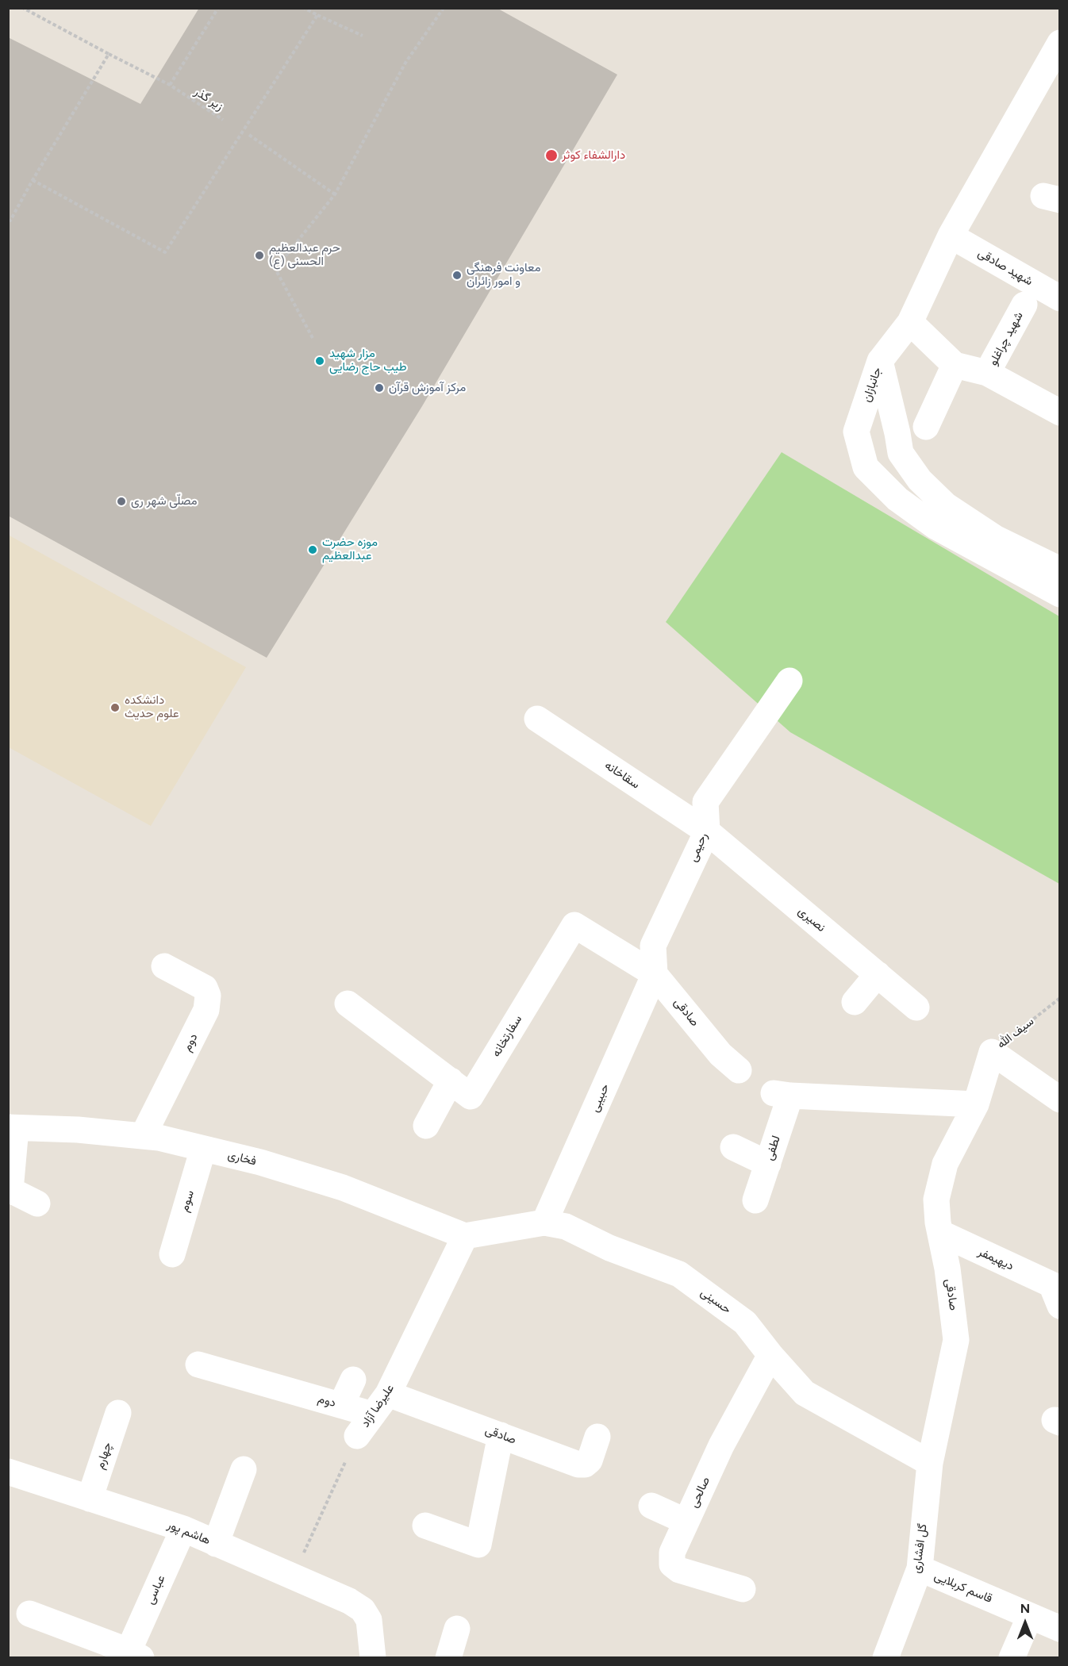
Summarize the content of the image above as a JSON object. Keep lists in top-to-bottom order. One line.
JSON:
{"streets":{"street":["شهید صادقی","شهید چراغلو","جانبازان","سقاخانه","رحیمی","نصیری","صادقی","سیف الله","سفارتخانه","دوم","حبیبی","لطفی","فخاری","سوم","دیهیمفر","حسینی","علیرضا آزاد","چهارم","صالحی","هاشم پور","گل افشاری","قاسم کربلایی","عباسی"],"path":["زیر گذر"]},"crossings":[["سقاخانه","رحیمی"],["سقاخانه","نصیری"],["رحیمی","نصیری"],["رحیمی","صادقی"],["رحیمی","سفارتخانه"],["رحیمی","حبیبی"],["صادقی","سیف الله"],["صادقی","سفارتخانه"],["صادقی","حبیبی"],["صادقی","دیهیمفر"],["صادقی","حسینی"],["صادقی","علیرضا آزاد"],["صادقی","گل افشاری"],["سیف الله","لطفی"],["سفارتخانه","حبیبی"],["دوم","فخاری"],["دوم","علیرضا آزاد"],["حبیبی","حسینی"],["فخاری","سوم"],["فخاری","حسینی"],["فخاری","علیرضا آزاد"],["حسینی","علیرضا آزاد"],["حسینی","صالحی"],["حسینی","گل افشاری"],["علیرضا آزاد","هاشم پور"],["چهارم","هاشم پور"],["هاشم پور","عباسی"],["گل افشاری","قاسم کربلایی"]],"places":["دارالشفاء کوثر","حرم عبدالعظیم الحسنی (ع)","معاونت فرهنگی و امور زائران","مزار شهید طیب حاج رضایی","مرکز آموزش قرآن","مصلّی شهر ری","موزه حضرت عبدالعظیم","دانشکده علوم حدیث"],"north":"top"}
